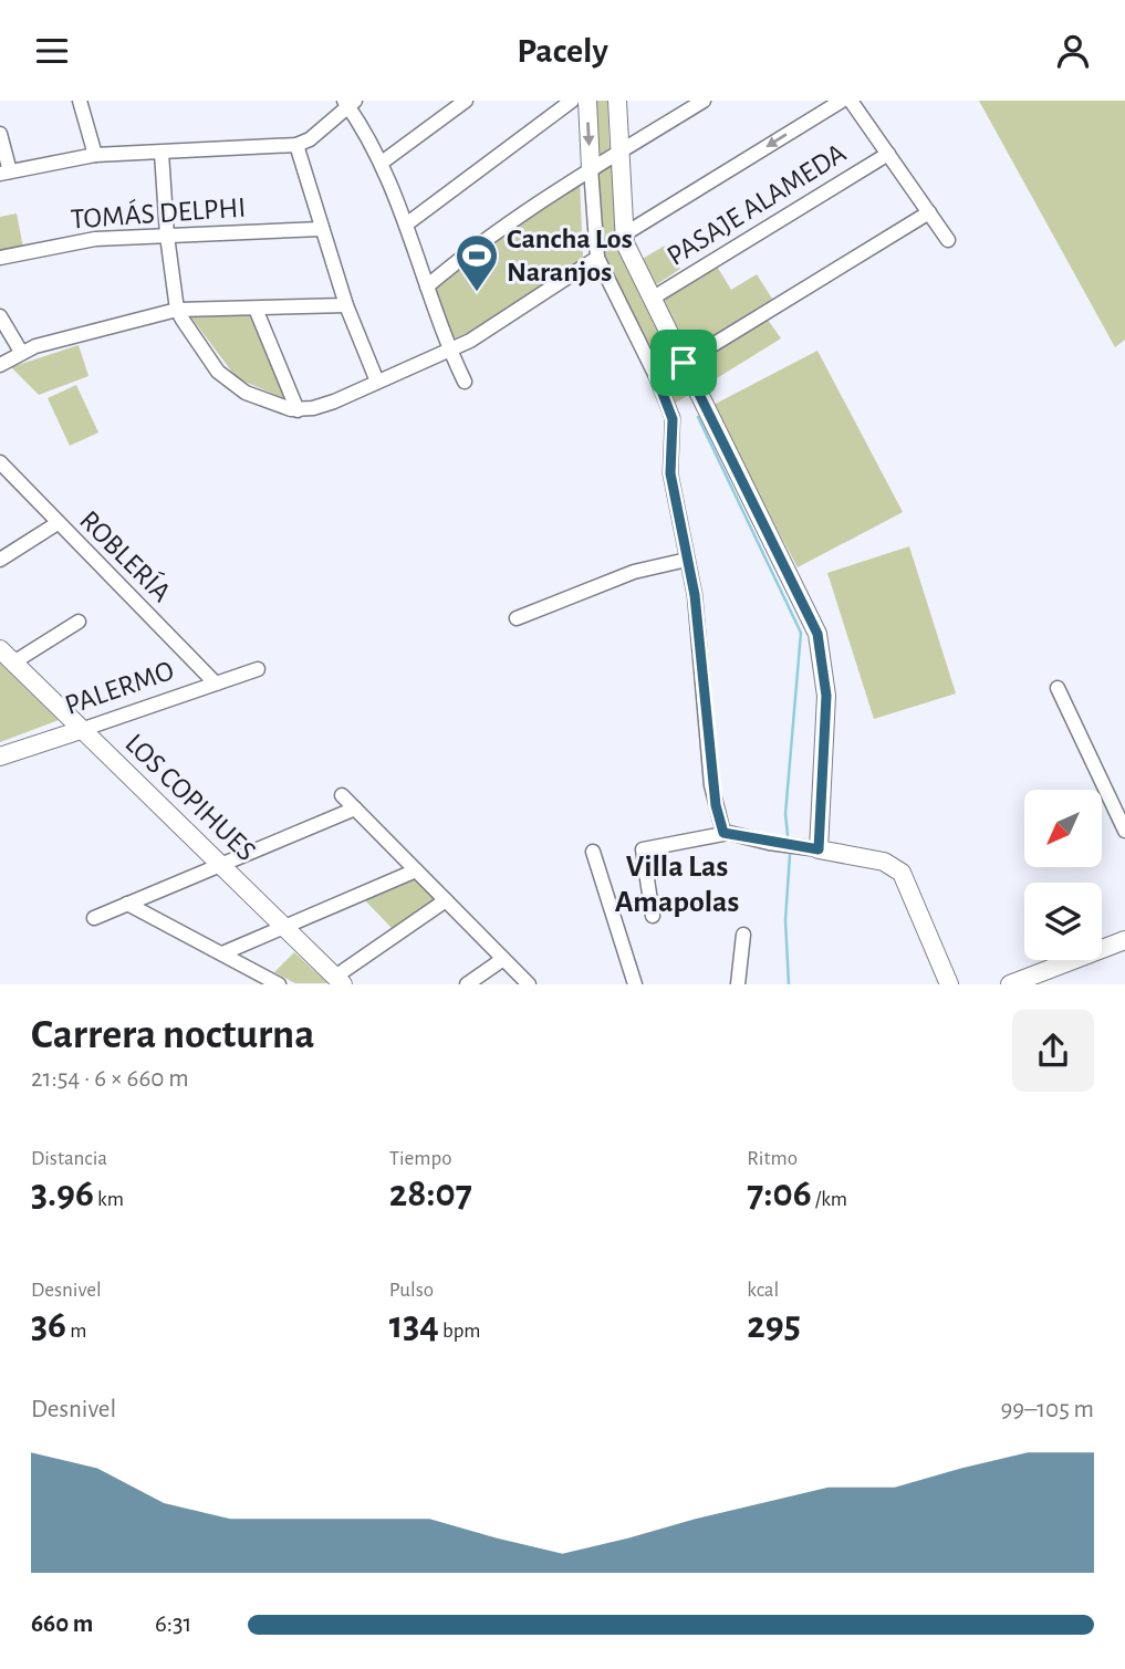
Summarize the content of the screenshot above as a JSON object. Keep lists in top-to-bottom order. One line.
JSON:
{"streets":{"street":["PASAJE ALAMEDA","TOMÁS DELPHI","ROBLERÍA","PALERMO","LOS COPIHUES"]},"crossings":[["ROBLERÍA","PALERMO"],["PALERMO","LOS COPIHUES"]],"districts":["Villa Las Amapolas"],"places":{"sports":["Cancha Los Naranjos"]},"north":"bottom left","page":{"header":"Pacely","heading":["Carrera nocturna","21:54 · 6 × 660 m"],"stats":[["Distancia","3.96 km"],["Tiempo","28:07"],["Ritmo","7:06 /km"],["Desnivel","36 m"],["Pulso","134 bpm"],["kcal","295"]],"chart":["Desnivel","99–105 m"],"list":[{"name":"660 m","note":"6:31"}]}}
